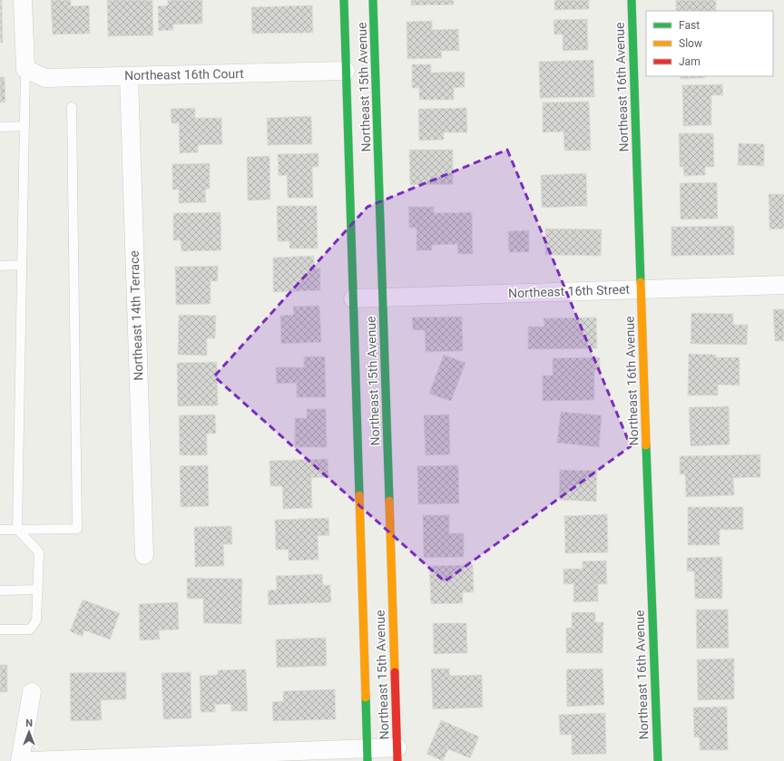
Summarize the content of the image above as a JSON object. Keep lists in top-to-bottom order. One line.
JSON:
{"streets":{"street":["Northeast 16th Court","Northeast 15th Avenue","Northeast 16th Avenue","Northeast 16th Street","Northeast 14th Terrace"]},"crossings":[["Northeast 16th Court","Northeast 15th Avenue"],["Northeast 16th Court","Northeast 14th Terrace"],["Northeast 15th Avenue","Northeast 16th Street"],["Northeast 16th Avenue","Northeast 16th Street"]],"legend":["Fast","Slow","Jam"],"north":"top"}
